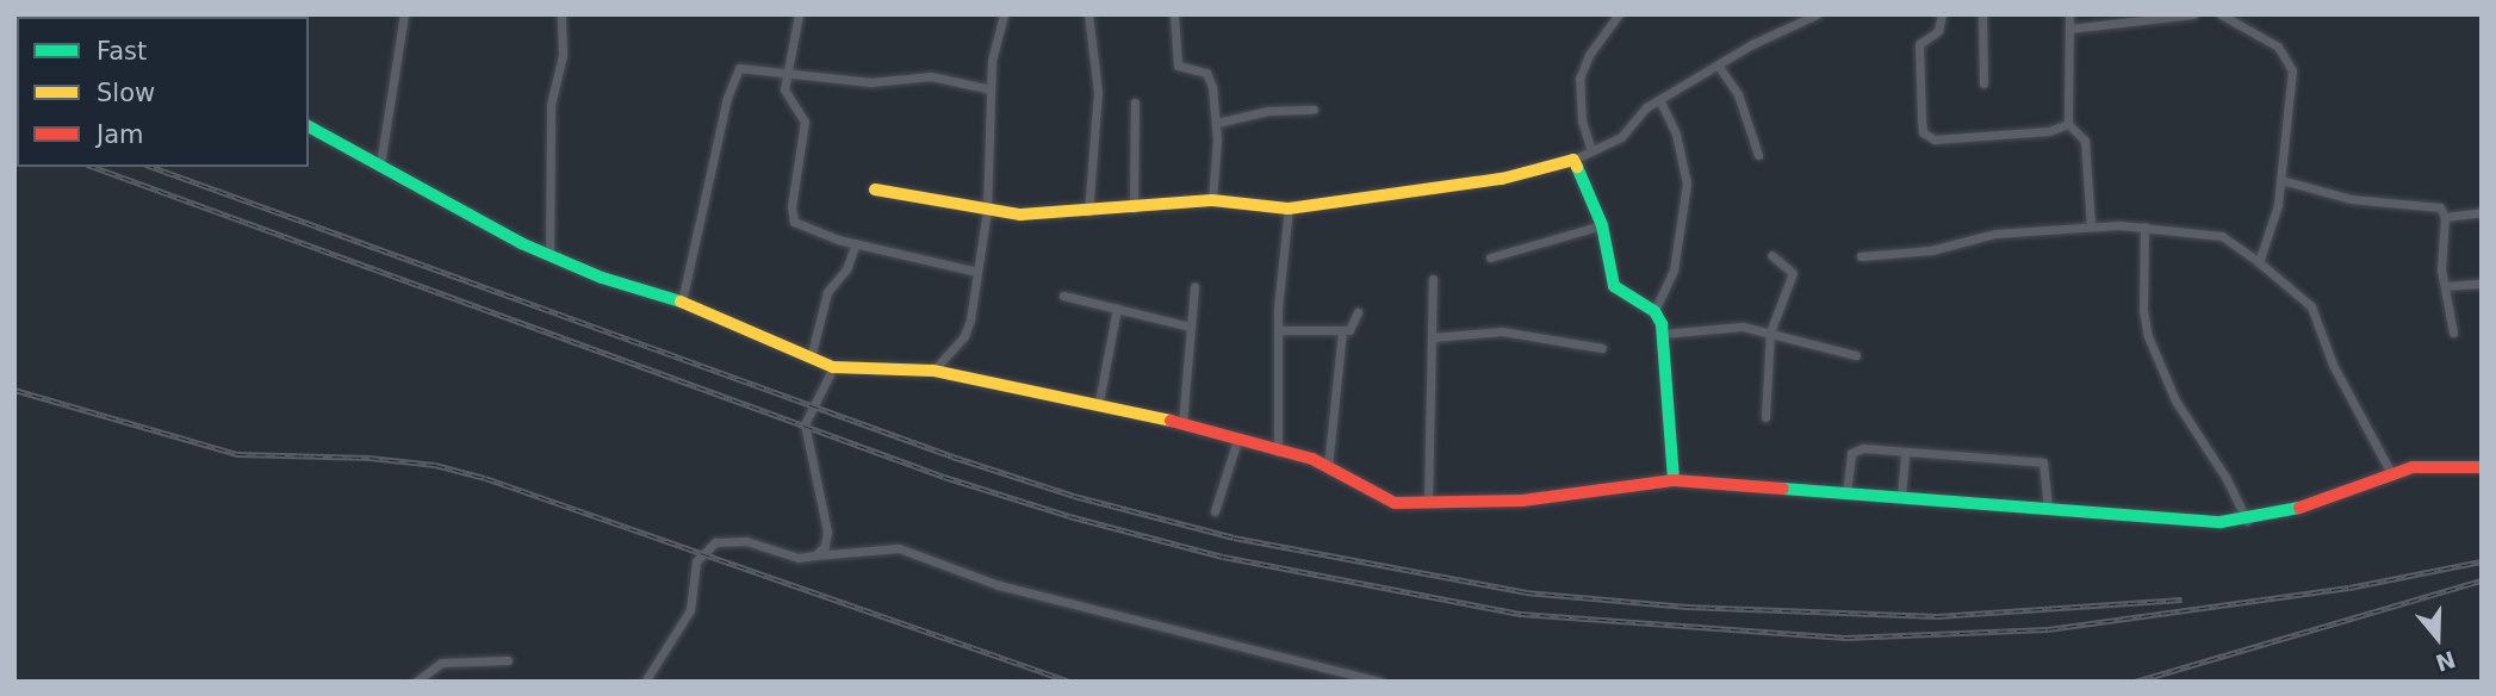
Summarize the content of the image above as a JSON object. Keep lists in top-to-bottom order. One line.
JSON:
{"legend":["Fast","Slow","Jam"],"north":"bottom"}
